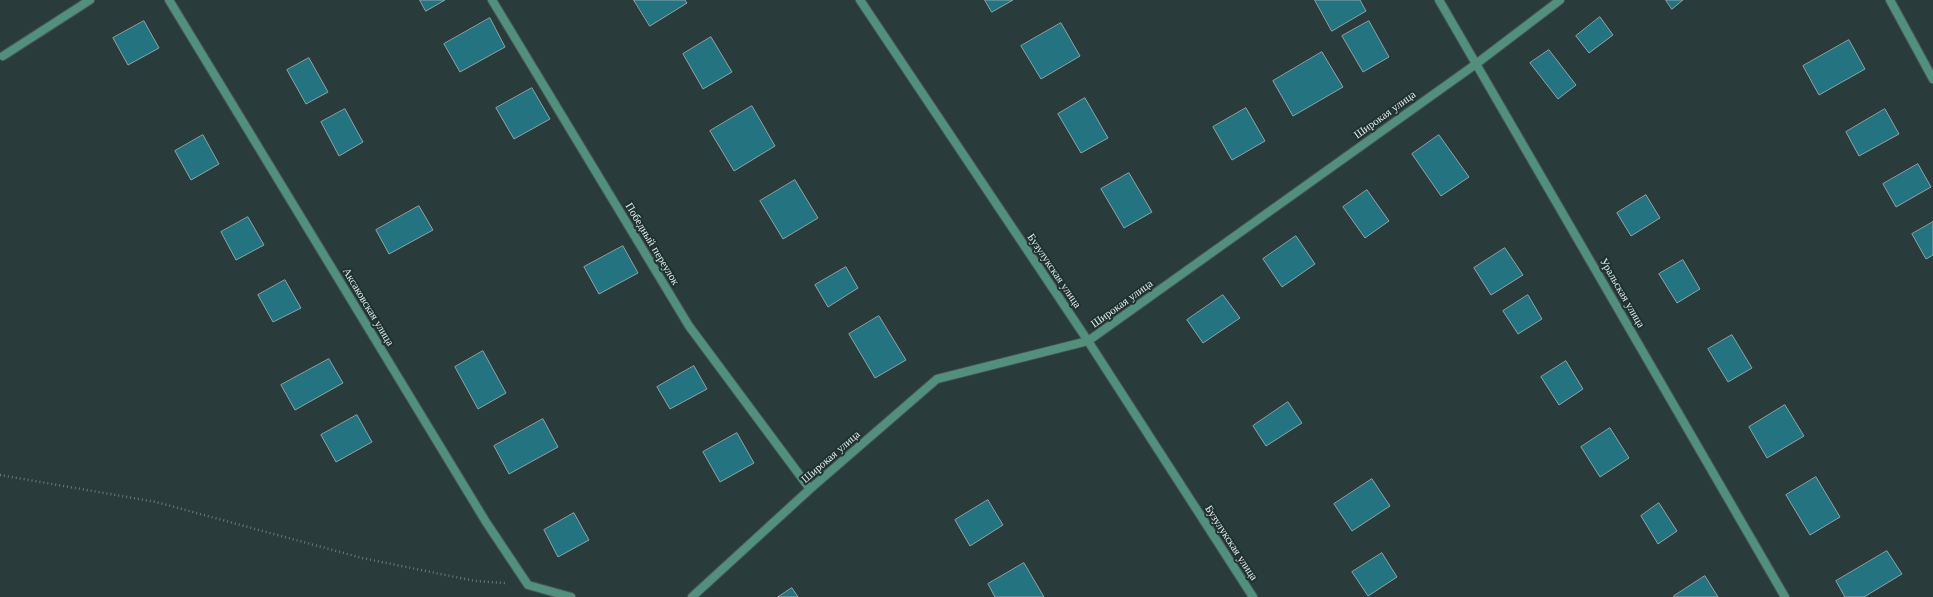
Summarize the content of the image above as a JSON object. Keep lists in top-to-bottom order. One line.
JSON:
{"streets":{"street":["Широкая улица","Победный переулок","Бузулукская улица","Уральская улица","Аксаковская улица"]},"crossings":[["Широкая улица","Победный переулок"],["Широкая улица","Бузулукская улица"],["Широкая улица","Уральская улица"]]}
